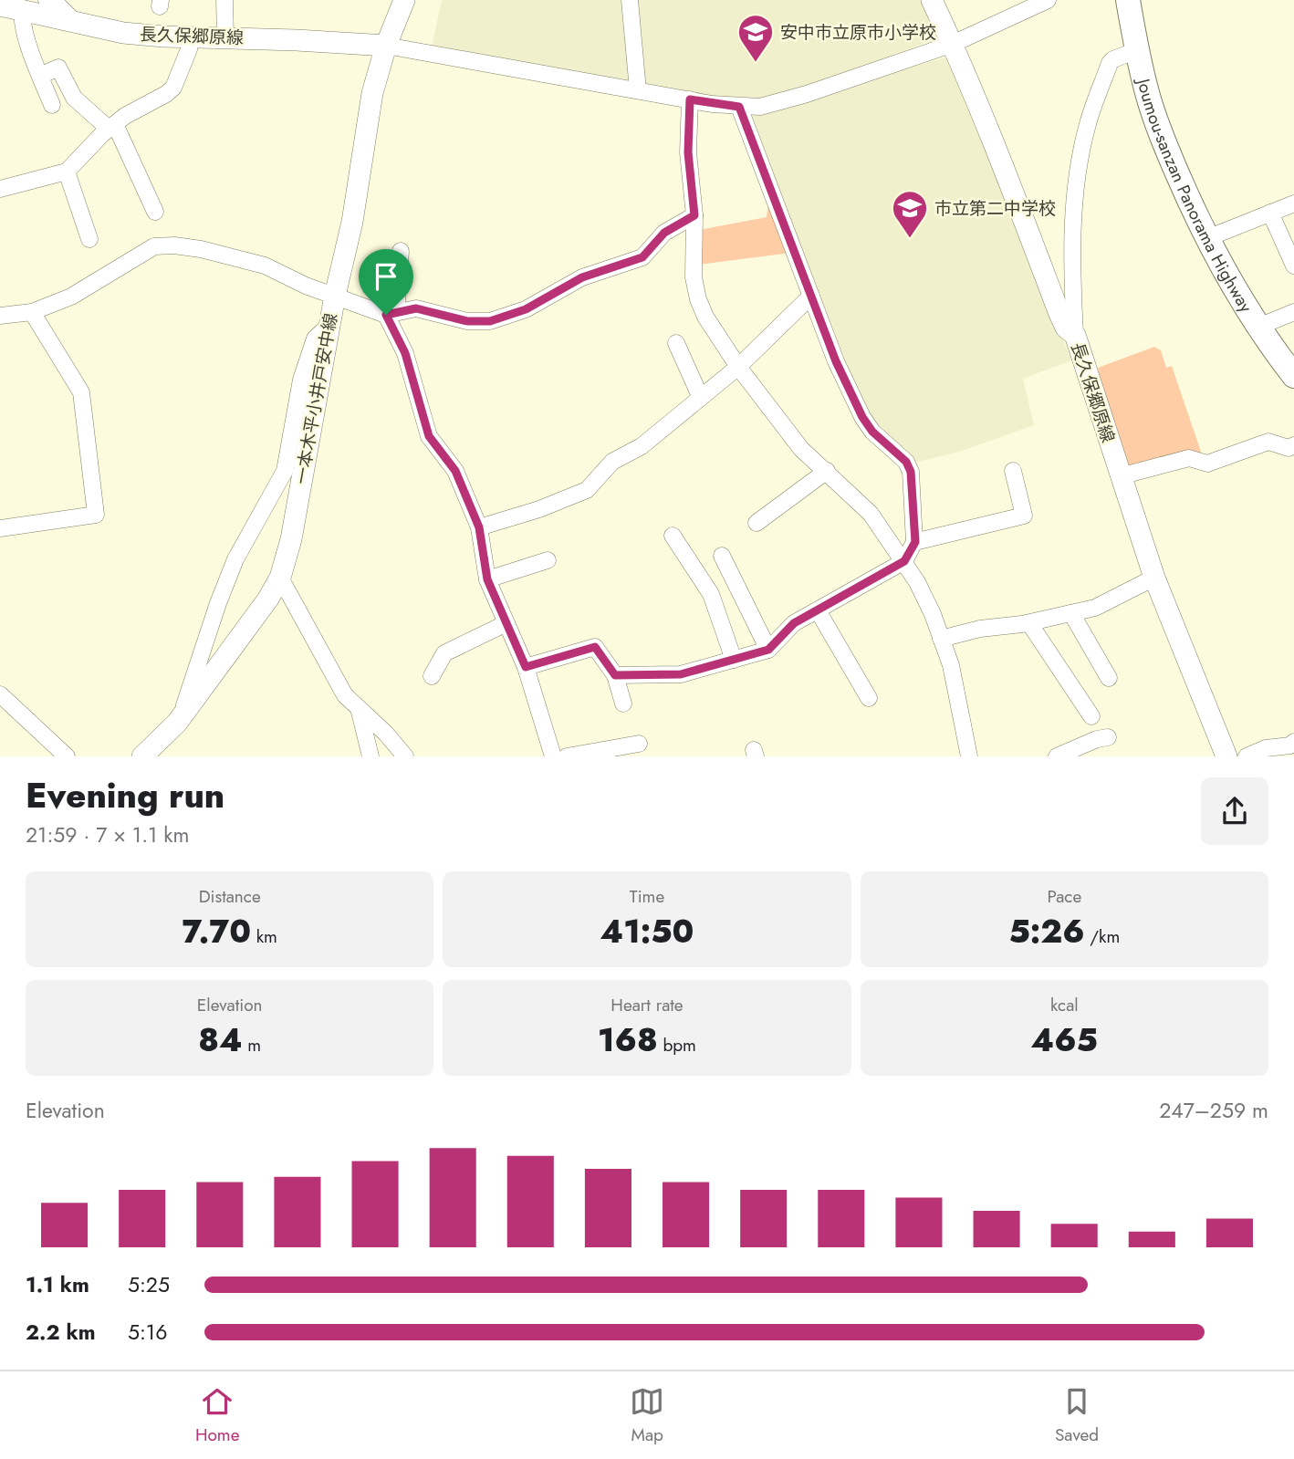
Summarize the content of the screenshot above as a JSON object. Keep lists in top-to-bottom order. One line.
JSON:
{"streets":{"highway":["Joumou-sanzan Panorama Highway"],"main road":["長久保郷原線","一本木平小井戸安中線"]},"crossings":[["長久保郷原線","一本木平小井戸安中線"]],"places":{"school or university":["安中市立原市小学校","市立第二中学校"]},"page":{"heading":["Evening run","21:59 · 7 × 1.1 km"],"stats":[["Distance","7.70 km"],["Time","41:50"],["Pace","5:26 /km"],["Elevation","84 m"],["Heart rate","168 bpm"],["kcal","465"]],"chart":["Elevation","247–259 m"],"list":[{"name":"1.1 km","note":"5:25"},{"name":"2.2 km","note":"5:16"}],"tabs":["Home","Map","Saved"]}}
